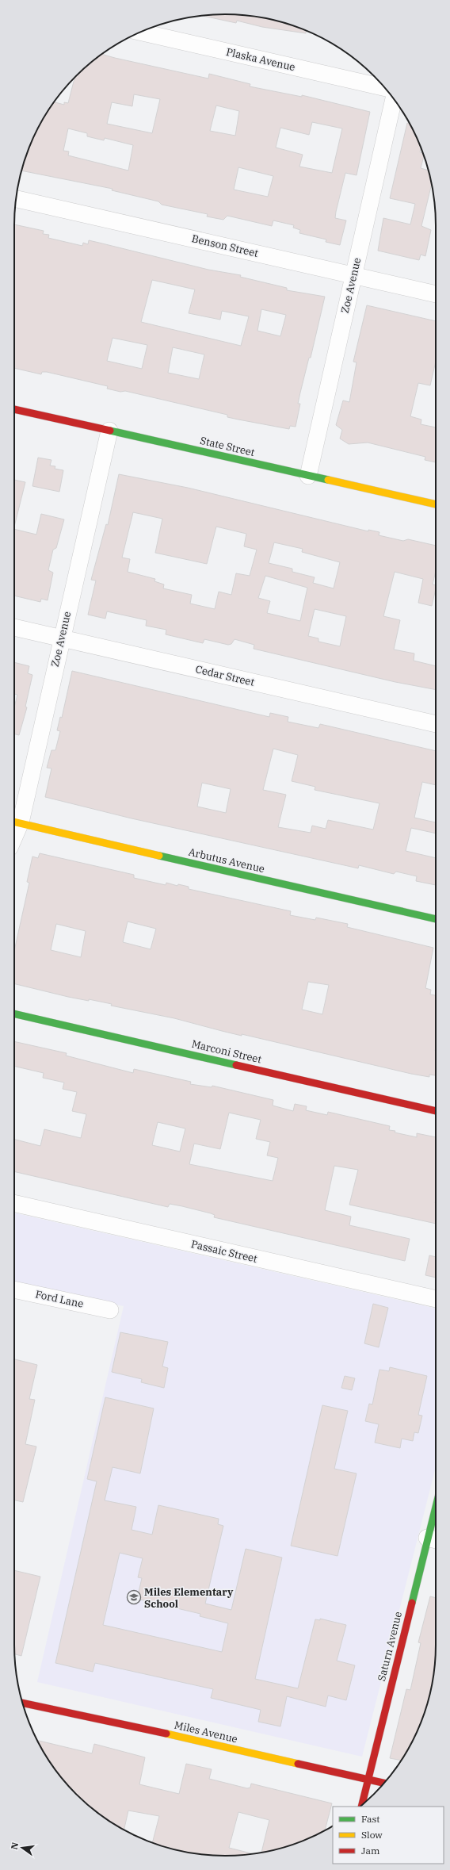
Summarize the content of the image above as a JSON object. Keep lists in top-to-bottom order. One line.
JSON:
{"streets":{"street":["Plaska Avenue","Benson Street","Zoe Avenue","State Street","Cedar Street","Arbutus Avenue","Marconi Street","Passaic Street","Ford Lane","Saturn Avenue","Miles Avenue"]},"crossings":[["Benson Street","Zoe Avenue"],["Zoe Avenue","State Street"],["Zoe Avenue","Cedar Street"],["Zoe Avenue","Arbutus Avenue"],["Saturn Avenue","Miles Avenue"]],"places":{"school or university":["Miles Elementary School"]},"legend":["Fast","Slow","Jam"],"north":"left"}
